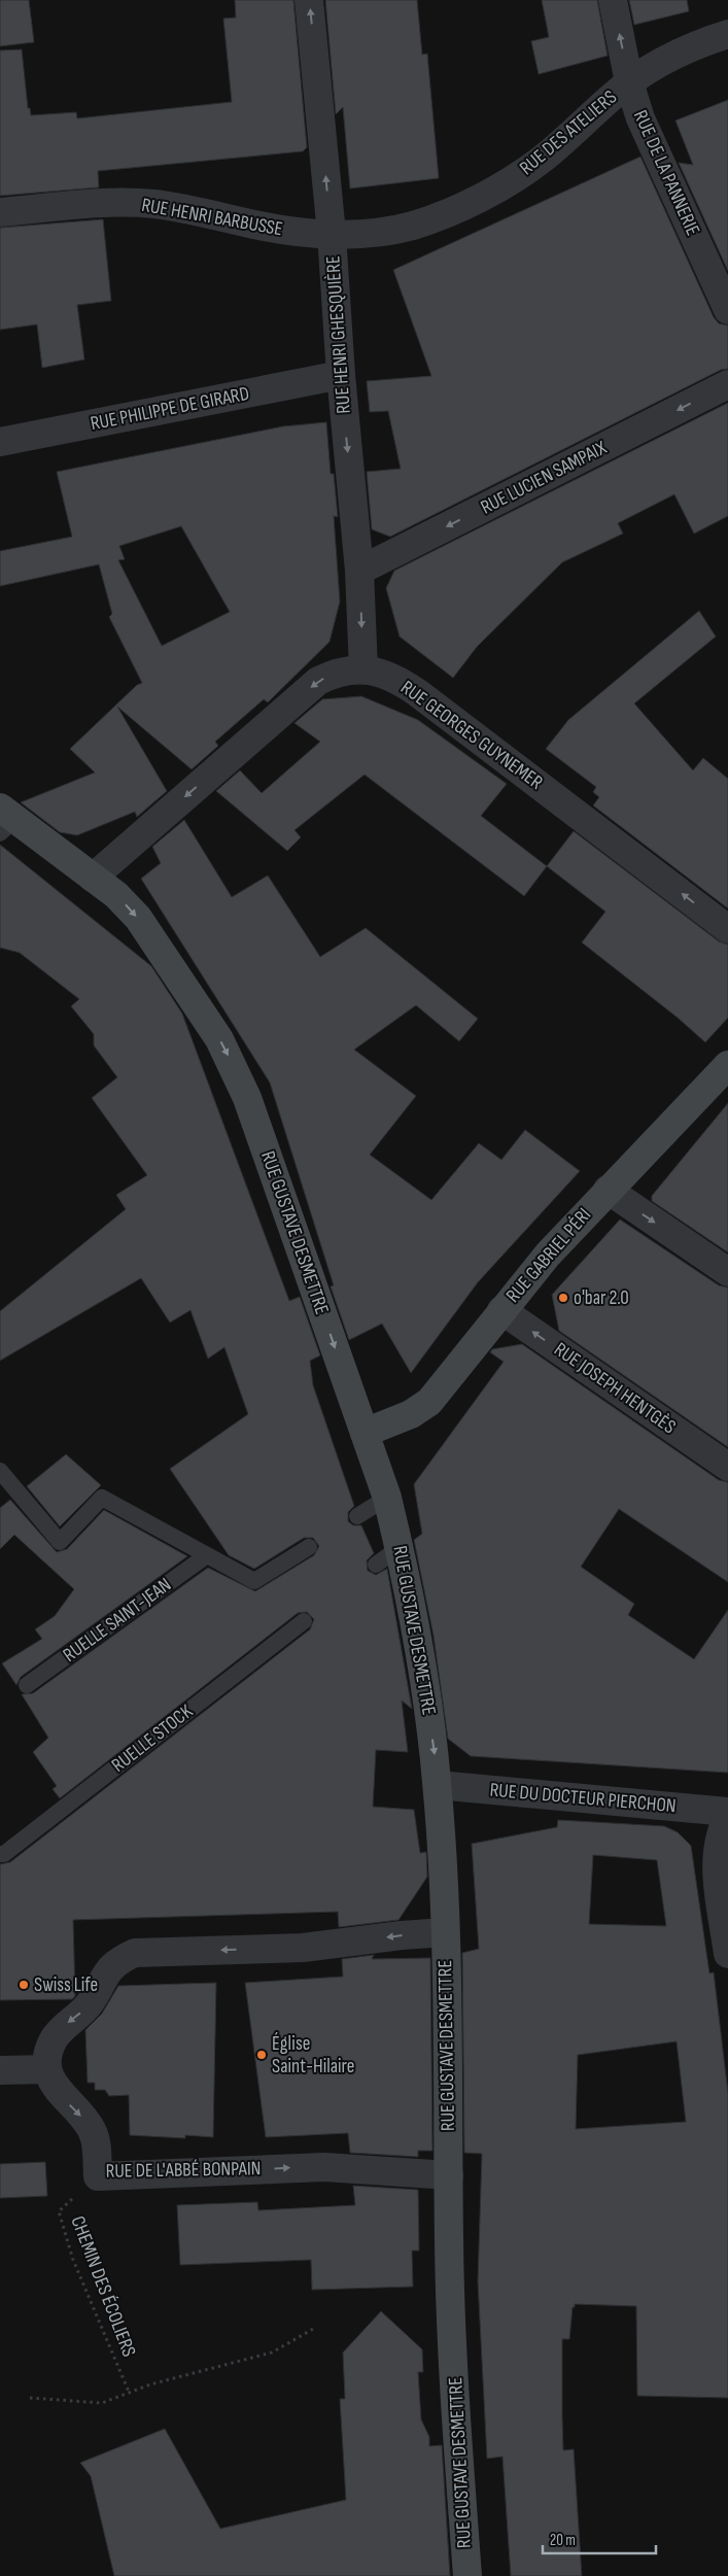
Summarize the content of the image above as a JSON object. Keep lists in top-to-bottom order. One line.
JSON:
{"streets":{"street":["RUE DES ATELIERS","RUE DE LA PANNERIE","RUE HENRI BARBUSSE","RUE HENRI GHESQUIÈRE","RUE PHILIPPE DE GIRARD","RUE LUCIEN SAMPAIX","RUE GEORGES GUYNEMER","RUE GUSTAVE DESMETTRE","RUE GABRIEL PÉRI","RUE JOSEPH HENTGÈS","RUE DU DOCTEUR PIERCHON","RUE DE L'ABBÉ BONPAIN"],"lane":["RUELLE SAINT-JEAN","RUELLE STOCK"],"path":["CHEMIN DES ÉCOLIERS"]},"crossings":[["RUE DES ATELIERS","RUE DE LA PANNERIE"],["RUE DES ATELIERS","RUE HENRI BARBUSSE"],["RUE DES ATELIERS","RUE HENRI GHESQUIÈRE"],["RUE HENRI BARBUSSE","RUE HENRI GHESQUIÈRE"],["RUE HENRI GHESQUIÈRE","RUE PHILIPPE DE GIRARD"],["RUE HENRI GHESQUIÈRE","RUE LUCIEN SAMPAIX"],["RUE HENRI GHESQUIÈRE","RUE GEORGES GUYNEMER"],["RUE GEORGES GUYNEMER","RUE GUSTAVE DESMETTRE"],["RUE GUSTAVE DESMETTRE","RUE GABRIEL PÉRI"],["RUE GUSTAVE DESMETTRE","RUE DU DOCTEUR PIERCHON"],["RUE GUSTAVE DESMETTRE","RUE DE L'ABBÉ BONPAIN"],["RUE GABRIEL PÉRI","RUE JOSEPH HENTGÈS"],["RUE DE L'ABBÉ BONPAIN","CHEMIN DES ÉCOLIERS"]],"one_way":["RUE LUCIEN SAMPAIX","RUE GEORGES GUYNEMER","RUE GUSTAVE DESMETTRE","RUE DE L'ABBÉ BONPAIN"],"places":["o'bar 2.0","Swiss Life","Église Saint-Hilaire"],"scale_bar":"20 m"}
